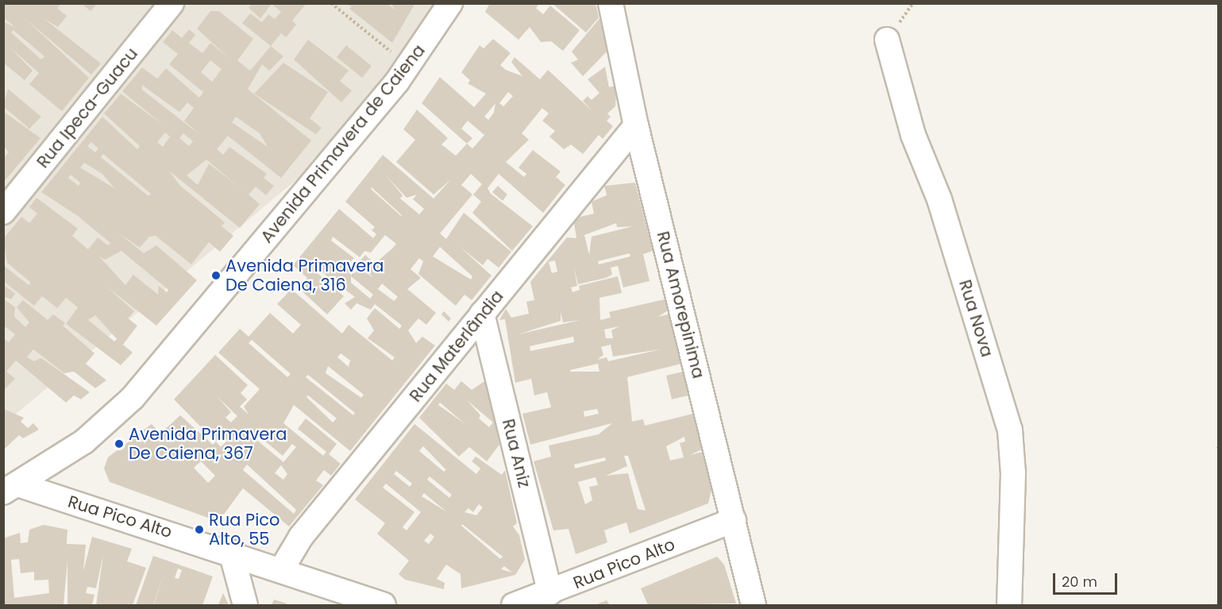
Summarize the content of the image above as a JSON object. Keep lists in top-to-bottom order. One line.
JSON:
{"streets":{"street":["Rua Ipeca-Guacu","Avenida Primavera de Caiena","Rua Amorepinima","Rua Nova","Rua Materlândia","Rua Aniz","Rua Pico Alto"]},"crossings":[["Avenida Primavera de Caiena","Rua Pico Alto"],["Rua Amorepinima","Rua Materlândia"],["Rua Amorepinima","Rua Pico Alto"],["Rua Materlândia","Rua Aniz"],["Rua Materlândia","Rua Pico Alto"],["Rua Aniz","Rua Pico Alto"]],"places":["Avenida Primavera De Caiena, 316","Avenida Primavera De Caiena, 367","Rua Pico Alto, 55"],"scale_bar":"20 m"}
